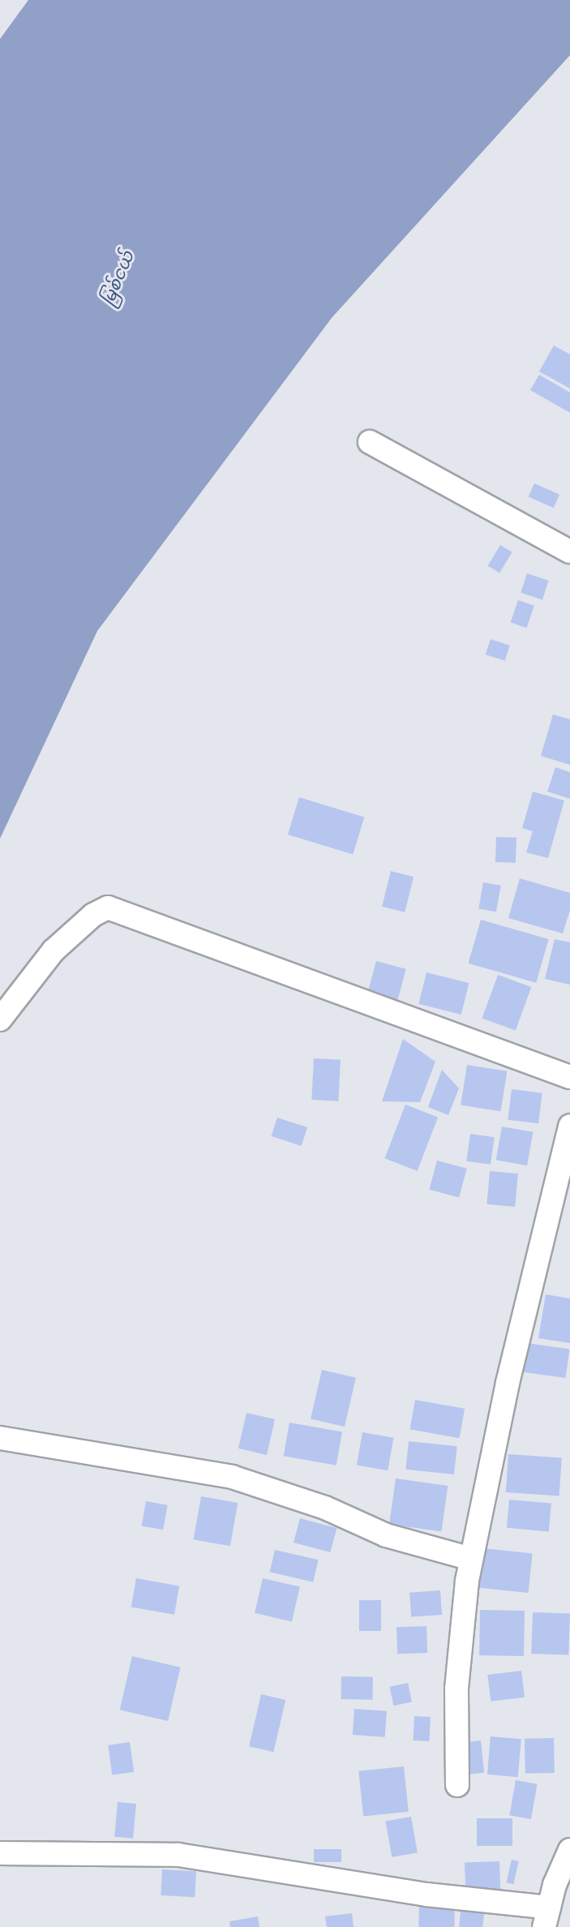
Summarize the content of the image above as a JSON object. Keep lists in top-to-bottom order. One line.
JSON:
{"water":["မြစ်ငယ်"]}
